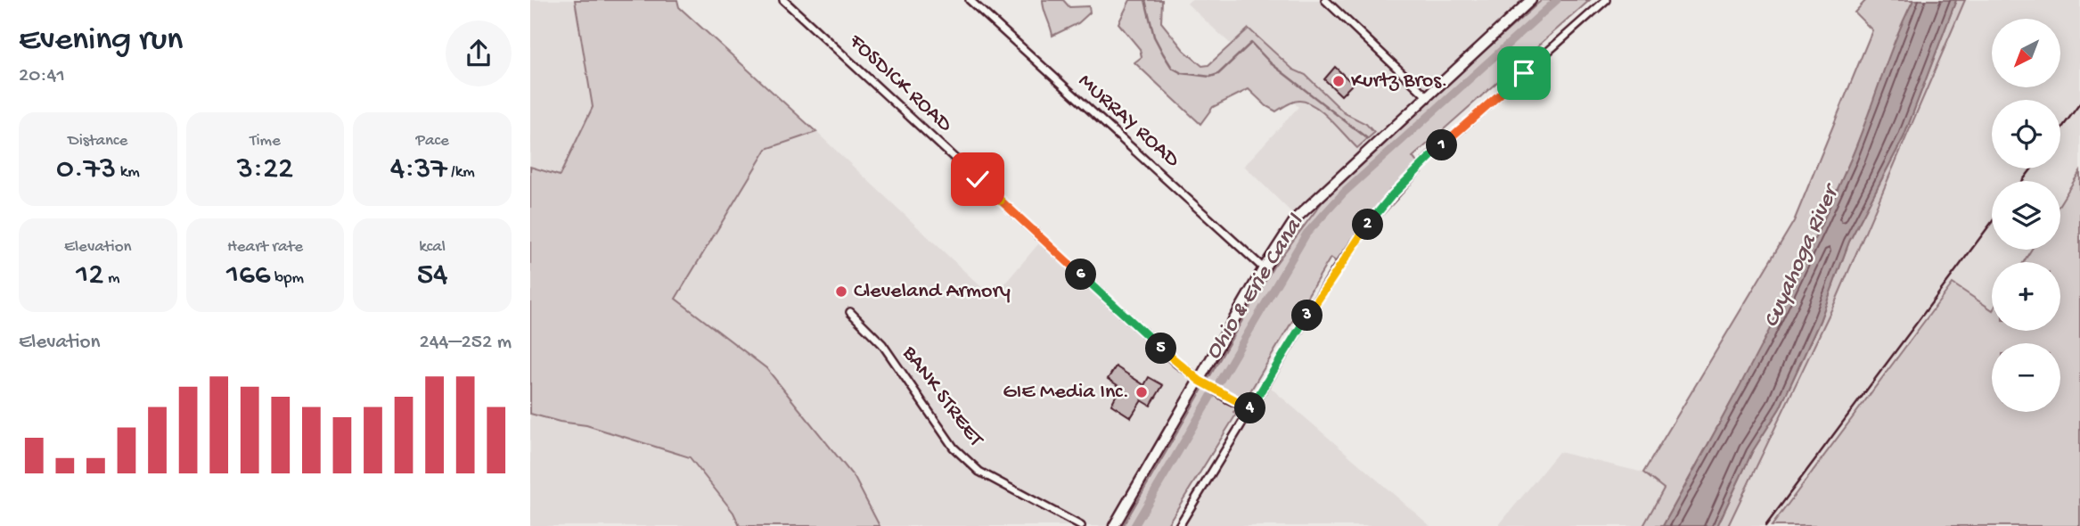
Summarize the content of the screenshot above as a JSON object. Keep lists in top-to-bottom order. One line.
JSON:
{"streets":{"street":["FOSDICK ROAD","MURRAY ROAD","BANK STREET"]},"water":["Cuyahoga River","Ohio & Erie Canal"],"places":["Kurtz Bros.","Cleveland Armory","GIE Media Inc."],"north":"bottom left","page":{"heading":["Evening run","20:41"],"map_buttons":["+","−"],"stats":[["Distance","0.73 km"],["Time","3:22"],["Pace","4:37 /km"],["Elevation","12 m"],["Heart rate","166 bpm"],["kcal","54"]],"pins":["1","2","6","3","5","4"],"chart":["Elevation","244–252 m"]}}
